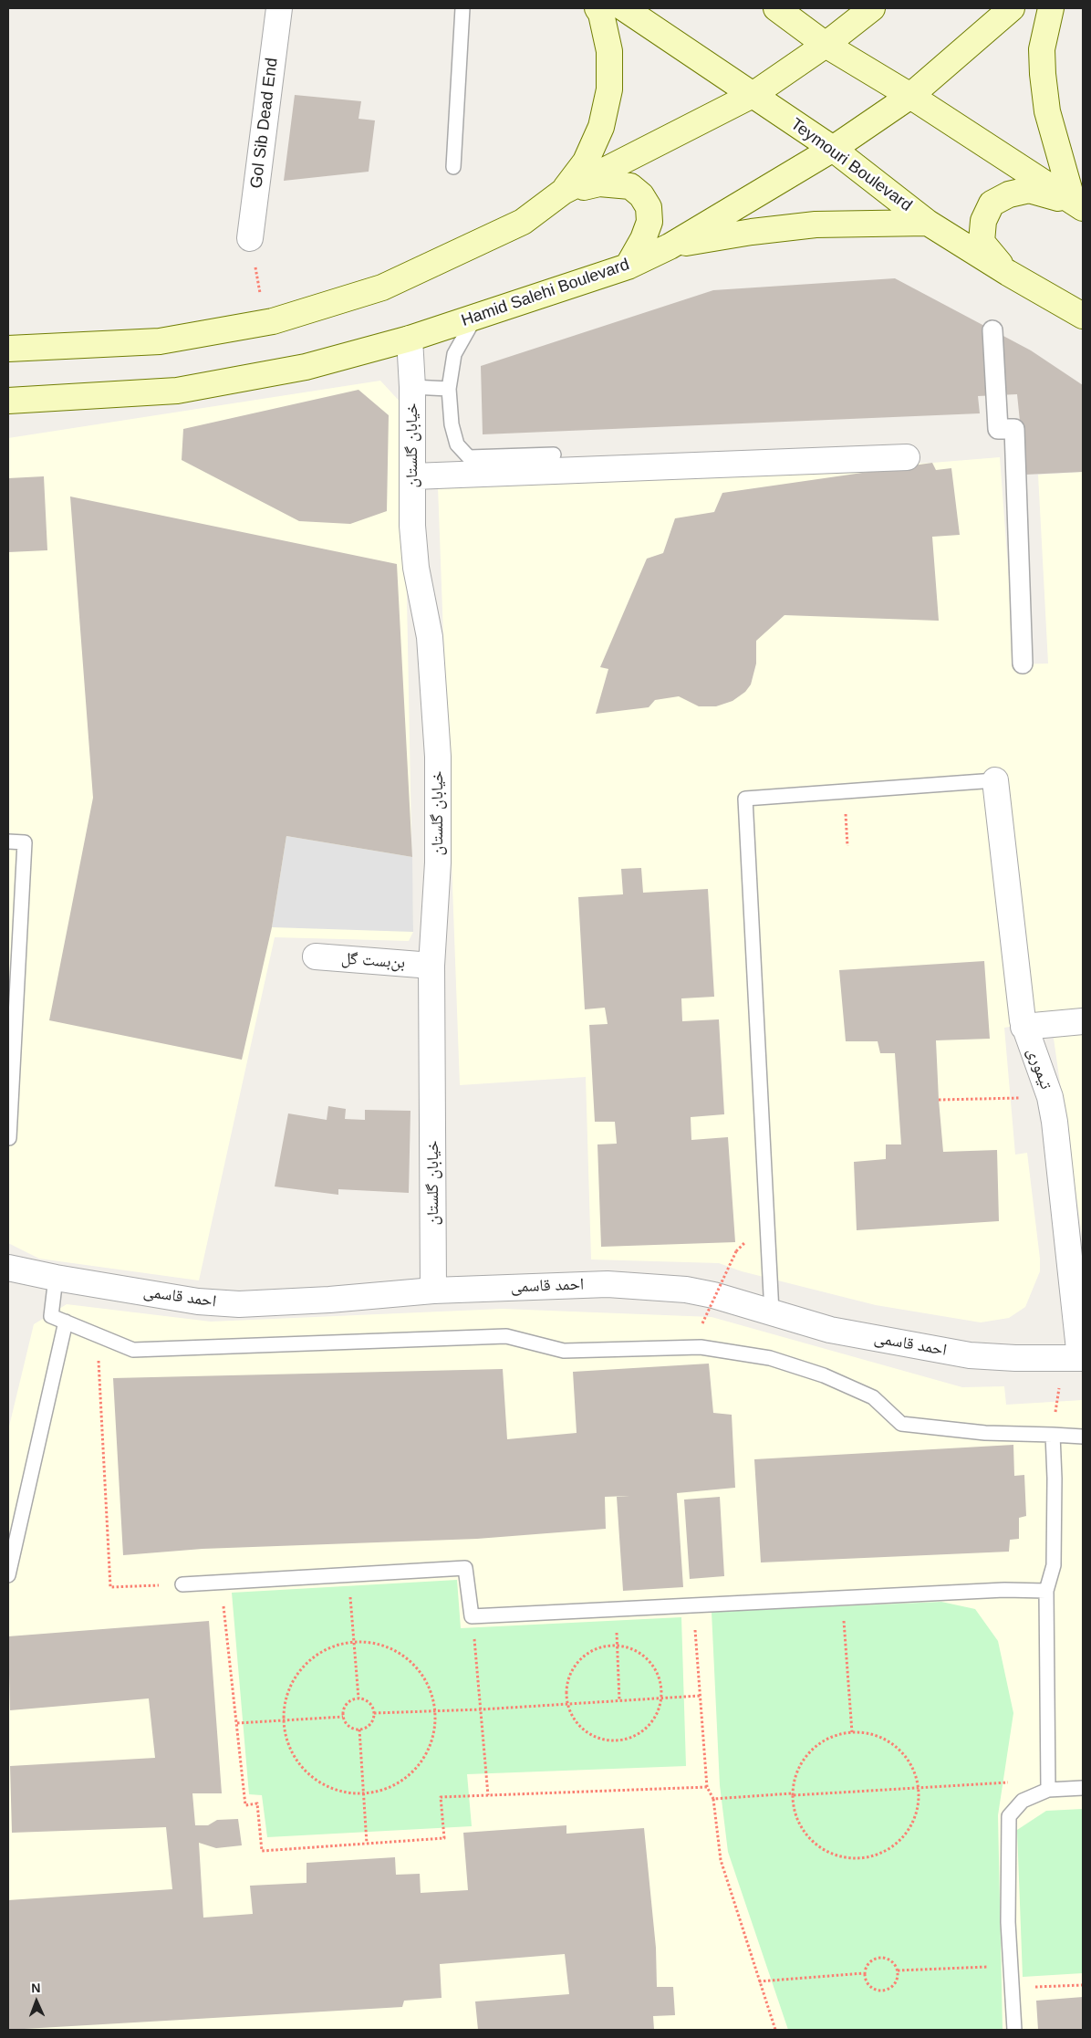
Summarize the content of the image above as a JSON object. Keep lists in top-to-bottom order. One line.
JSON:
{"streets":{"main road":["Teymouri Boulevard","Hamid Salehi Boulevard"],"street":["Gol Sib Dead End","خیابان گلستان","بن‌‌بست گل","تیموری","احمد قاسمی"]},"crossings":[["Teymouri Boulevard","Hamid Salehi Boulevard"],["Hamid Salehi Boulevard","خیابان گلستان"],["خیابان گلستان","بن‌‌بست گل"],["خیابان گلستان","احمد قاسمی"],["تیموری","احمد قاسمی"]],"north":"top"}
